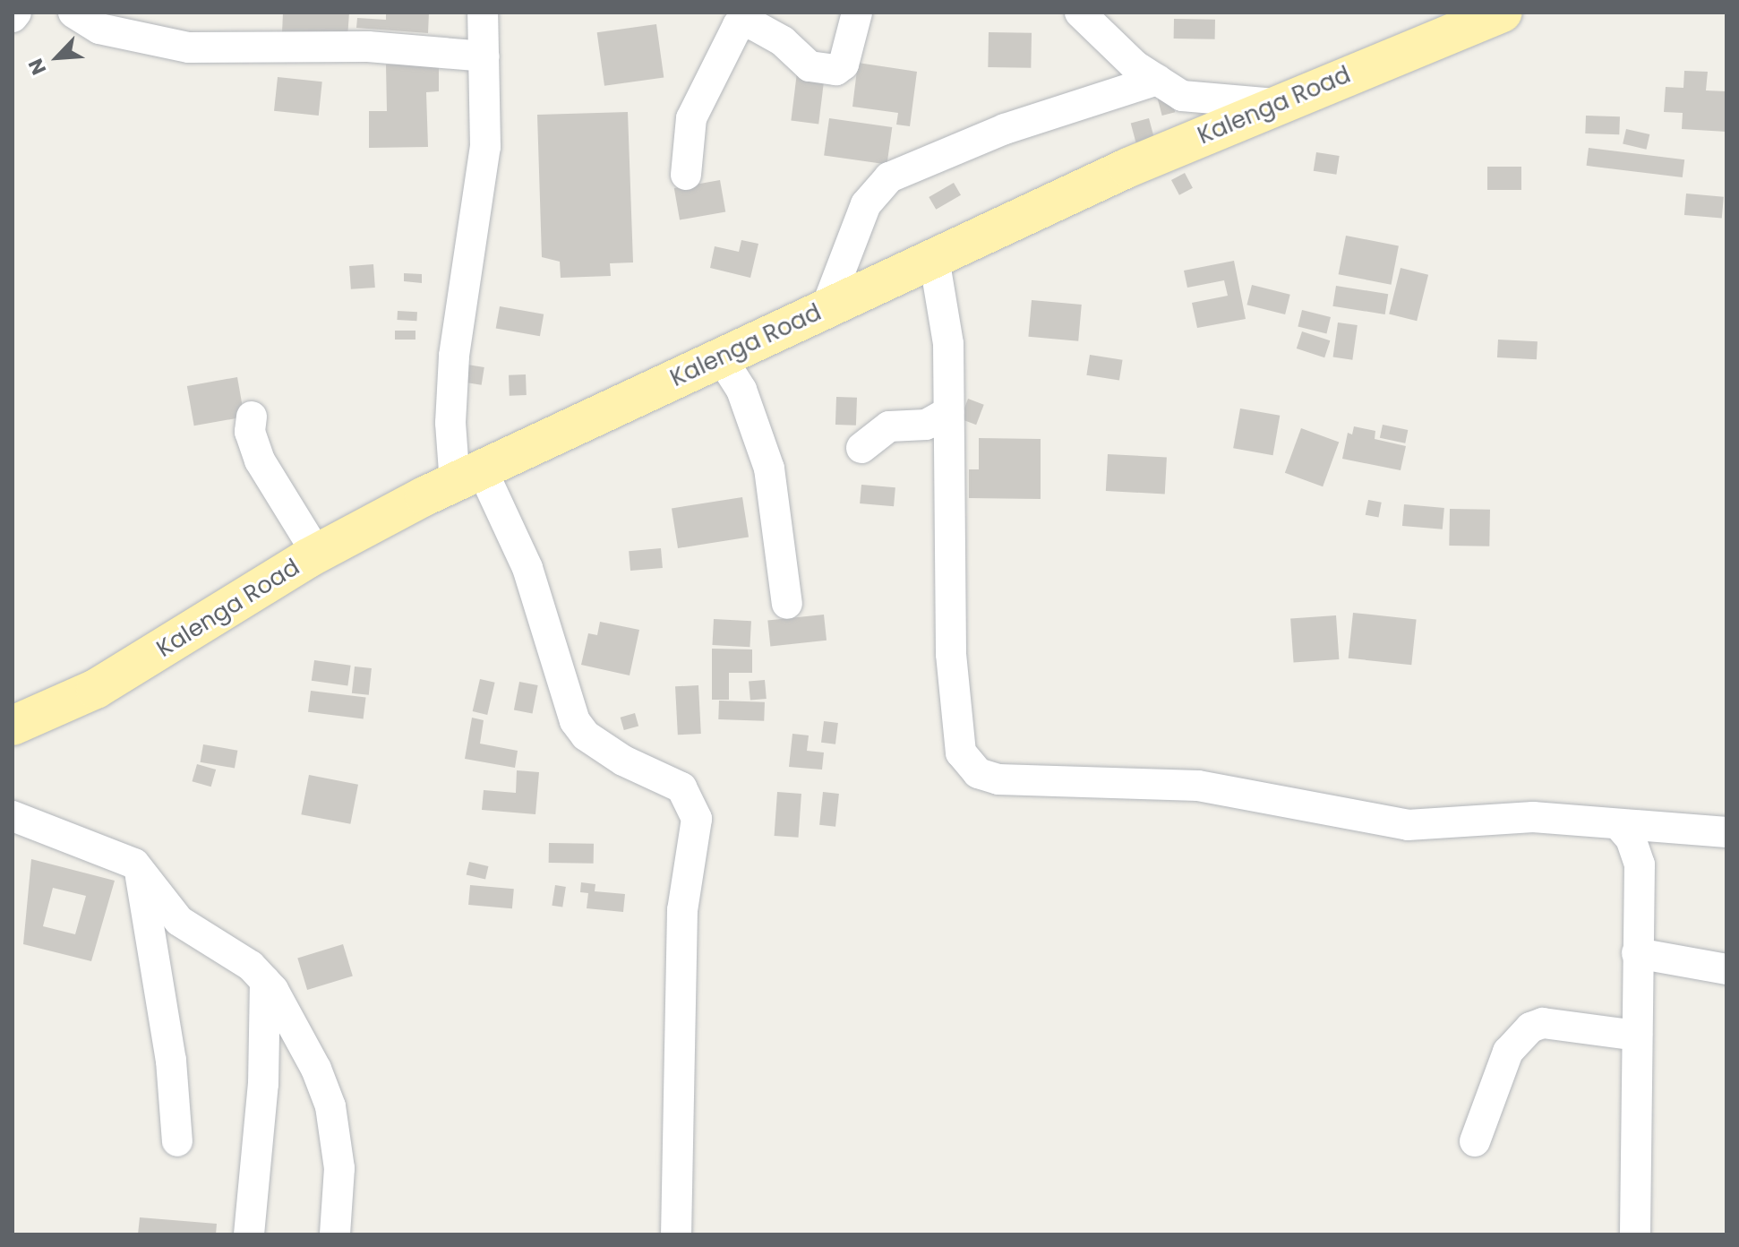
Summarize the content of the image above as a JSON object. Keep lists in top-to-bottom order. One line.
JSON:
{"streets":{"main road":["Kalenga Road"]},"north":"bottom left"}
